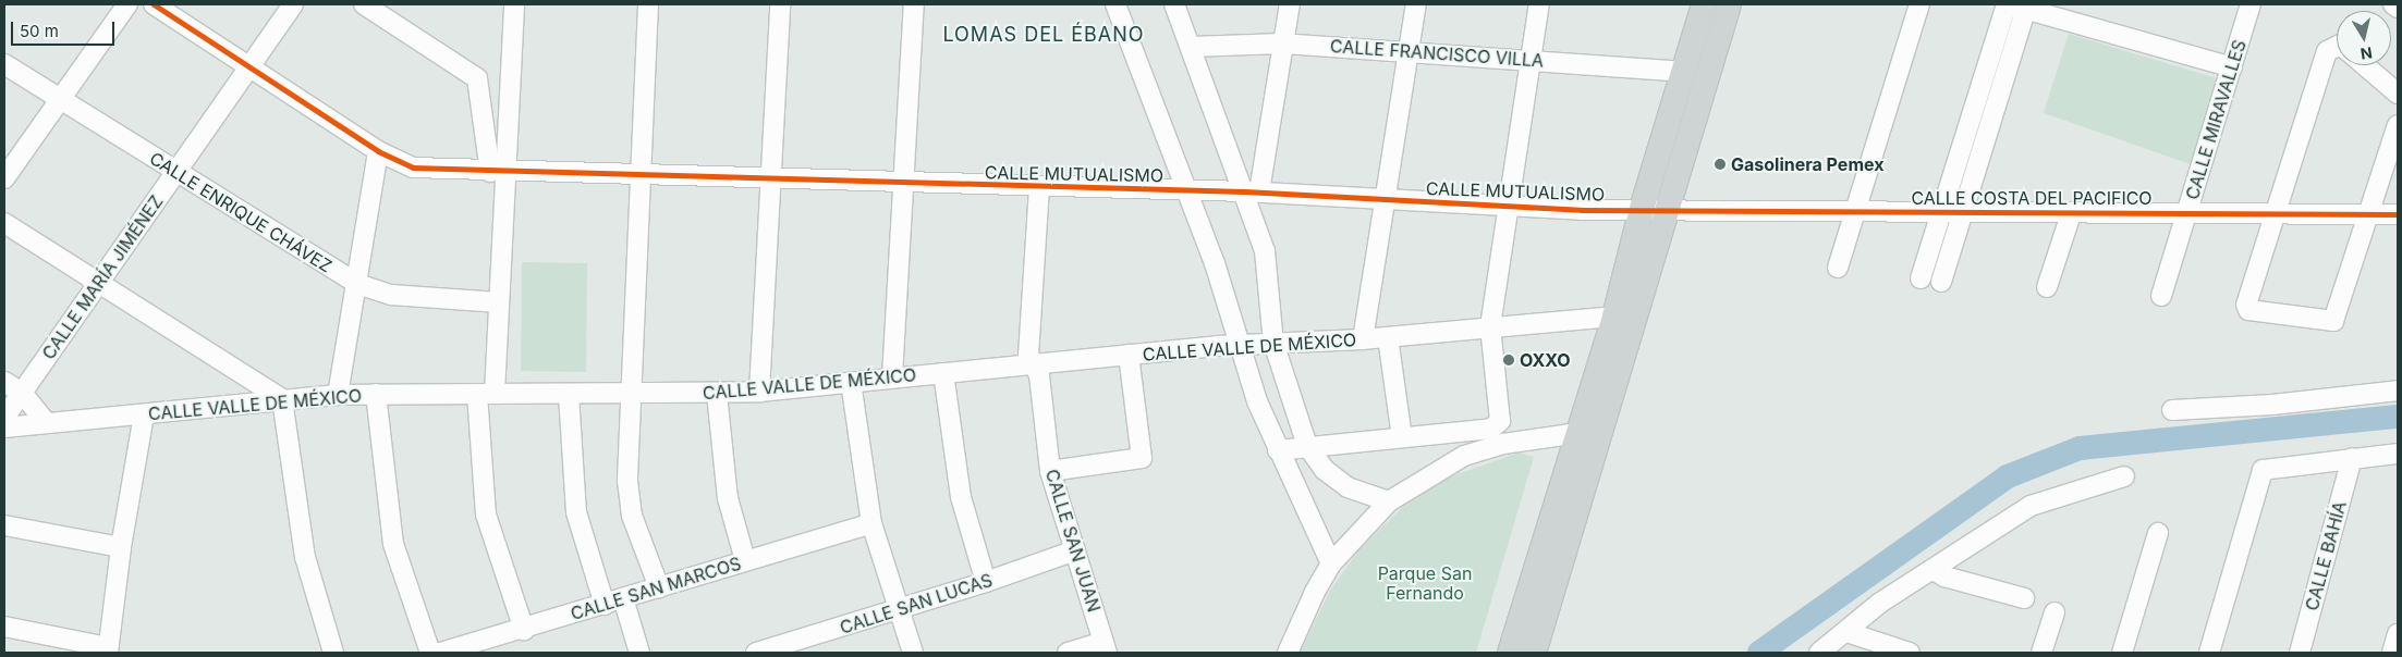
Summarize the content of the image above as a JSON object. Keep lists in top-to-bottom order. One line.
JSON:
{"streets":{"street":["CALLE FRANCISCO VILLA","CALLE MIRAVALLES","CALLE MUTUALISMO","CALLE COSTA DEL PACIFICO","CALLE ENRIQUE CHÁVEZ","CALLE MARÍA JIMÉNEZ","CALLE VALLE DE MÉXICO","CALLE SAN JUAN","CALLE BAHÍA","CALLE SAN MARCOS","CALLE SAN LUCAS"]},"crossings":[["CALLE MIRAVALLES","CALLE COSTA DEL PACIFICO"],["CALLE MUTUALISMO","CALLE COSTA DEL PACIFICO"],["CALLE MUTUALISMO","CALLE MARÍA JIMÉNEZ"],["CALLE MUTUALISMO","CALLE SAN JUAN"],["CALLE ENRIQUE CHÁVEZ","CALLE MARÍA JIMÉNEZ"],["CALLE VALLE DE MÉXICO","CALLE SAN JUAN"],["CALLE SAN JUAN","CALLE SAN LUCAS"]],"districts":["LOMAS DEL ÉBANO"],"parks":["Parque San Fernando"],"places":["Gasolinera Pemex","OXXO"],"scale_bar":"50 m","north":"bottom"}
